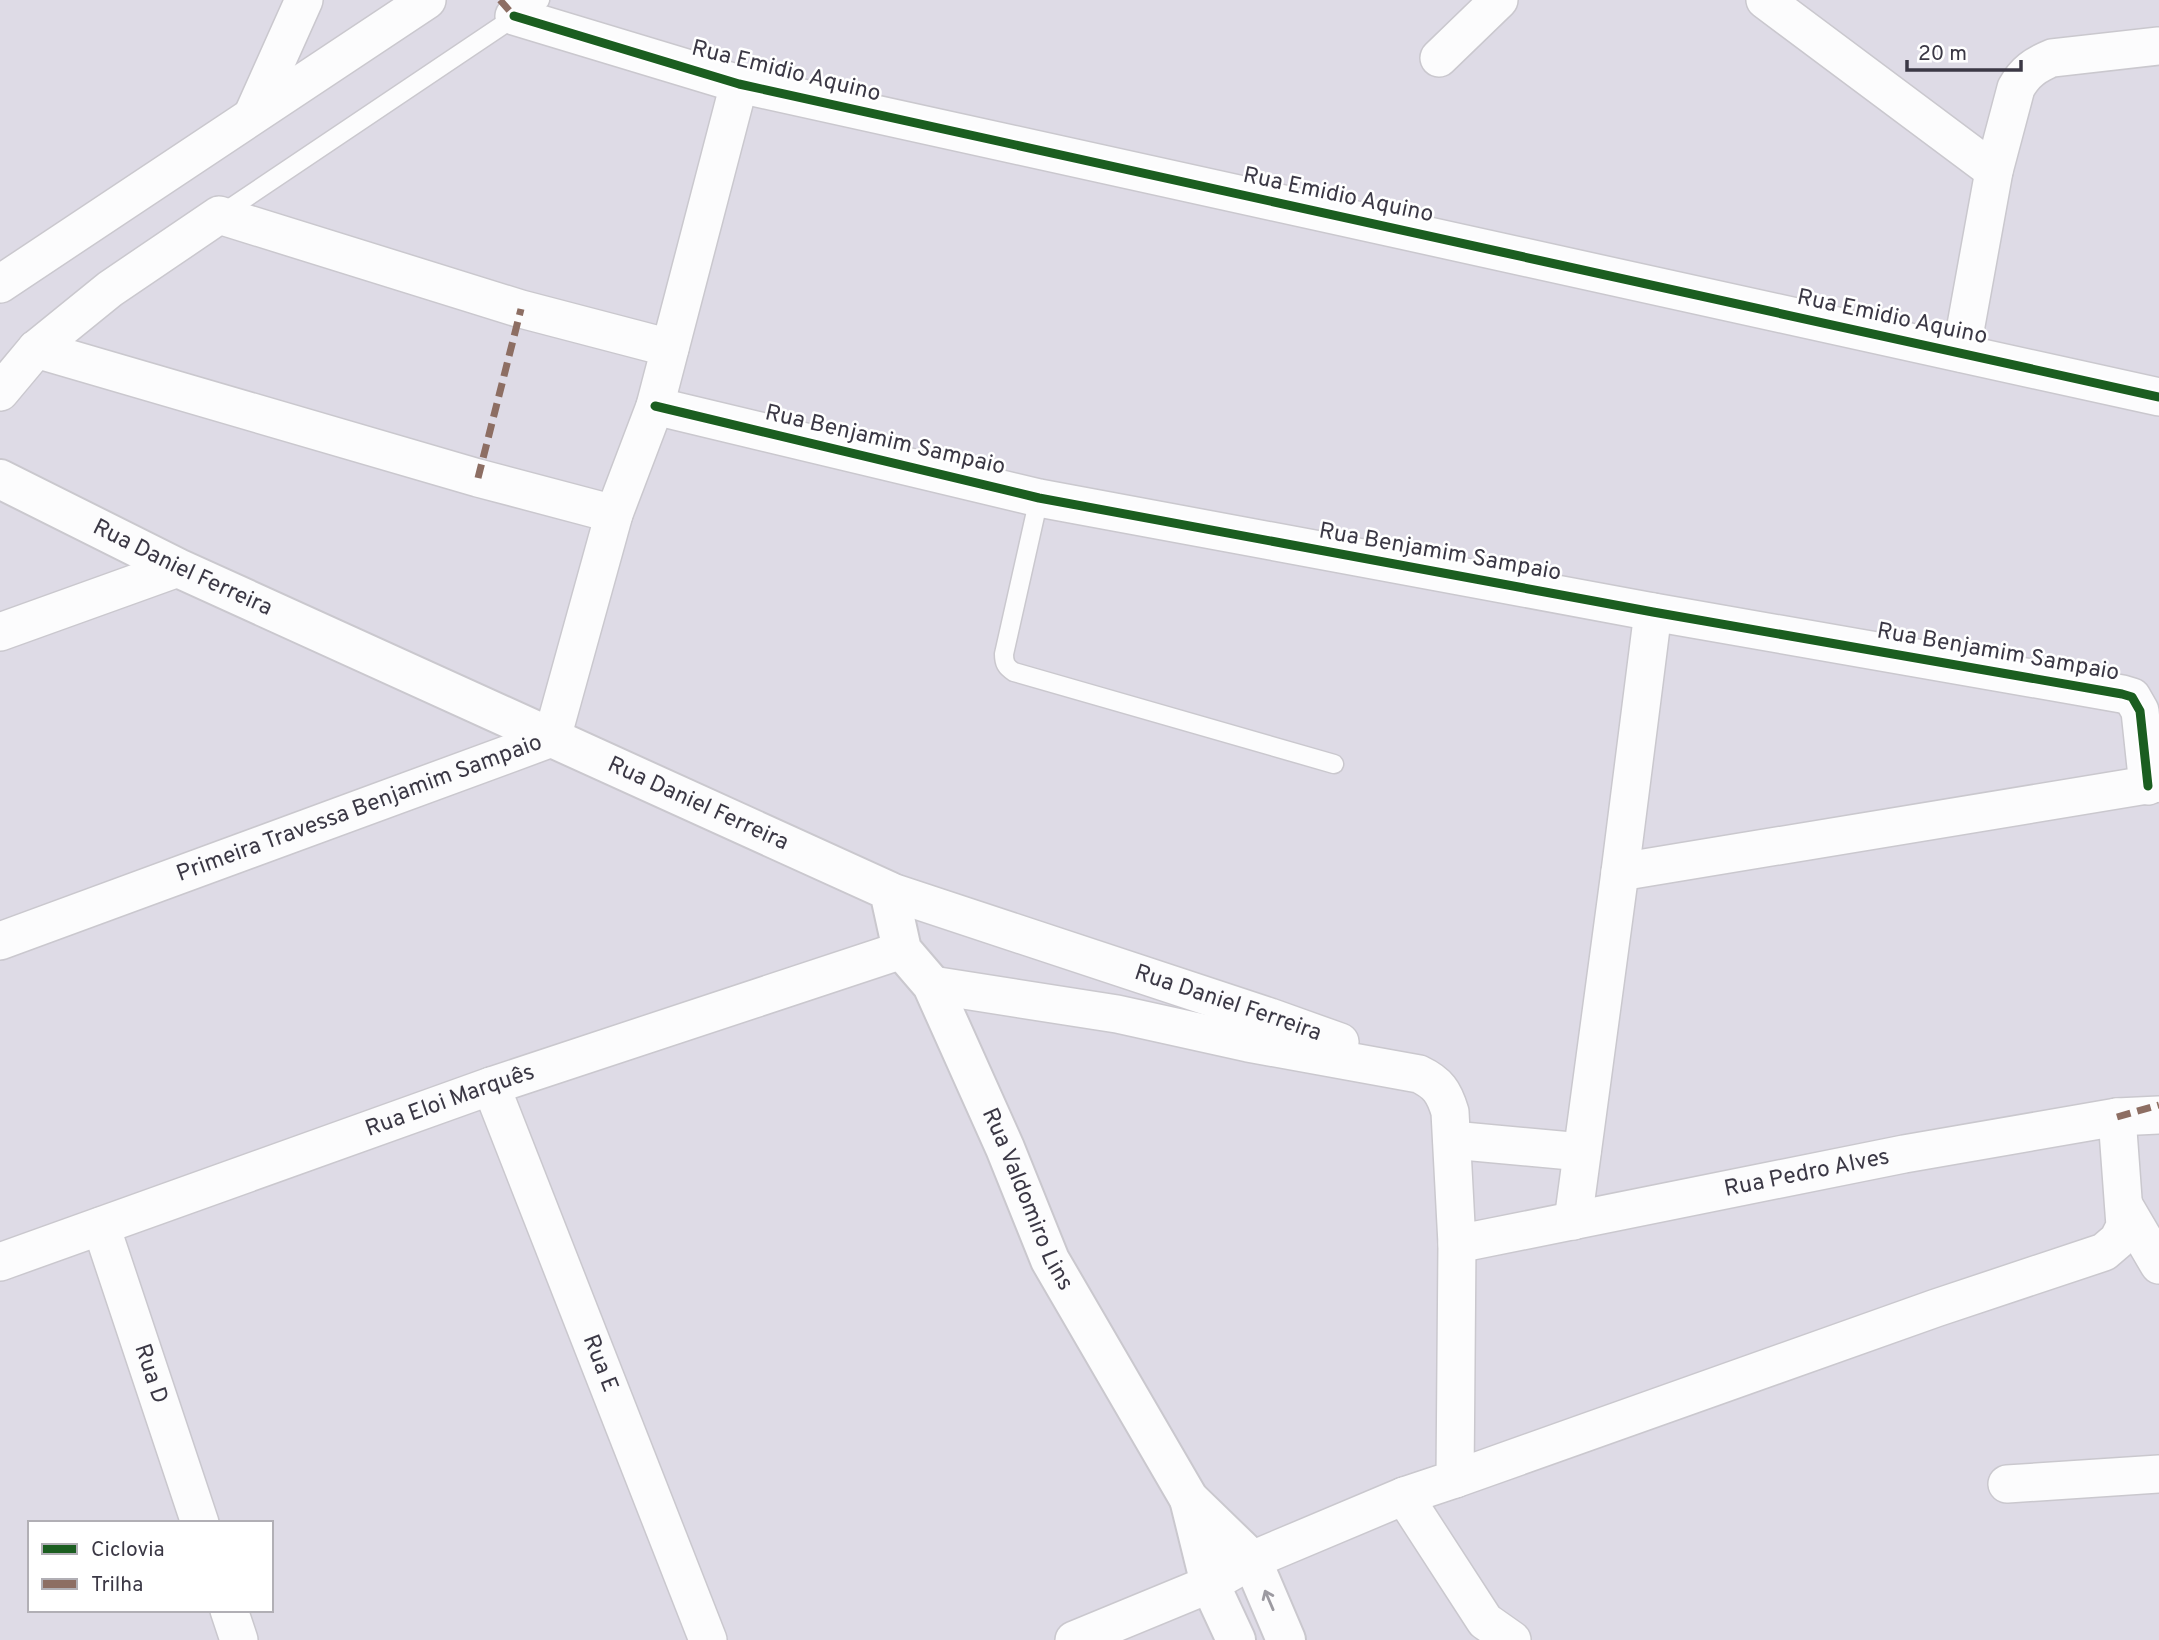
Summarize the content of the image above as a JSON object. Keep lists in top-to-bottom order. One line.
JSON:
{"streets":{"street":["Rua Emidio Aquino","Rua Benjamim Sampaio","Rua Daniel Ferreira","Primeira Travessa Benjamim Sampaio","Rua Eloi Marquês","Rua Pedro Alves","Rua Valdomiro Lins","Rua E","Rua D"]},"crossings":[["Rua Emidio Aquino","Primeira Travessa Benjamim Sampaio"],["Rua Benjamim Sampaio","Primeira Travessa Benjamim Sampaio"],["Rua Daniel Ferreira","Primeira Travessa Benjamim Sampaio"],["Rua Daniel Ferreira","Rua Valdomiro Lins"],["Rua Eloi Marquês","Rua Valdomiro Lins"],["Rua Eloi Marquês","Rua E"],["Rua Eloi Marquês","Rua D"]],"legend":["Ciclovia","Trilha"],"scale_bar":"20 m"}
